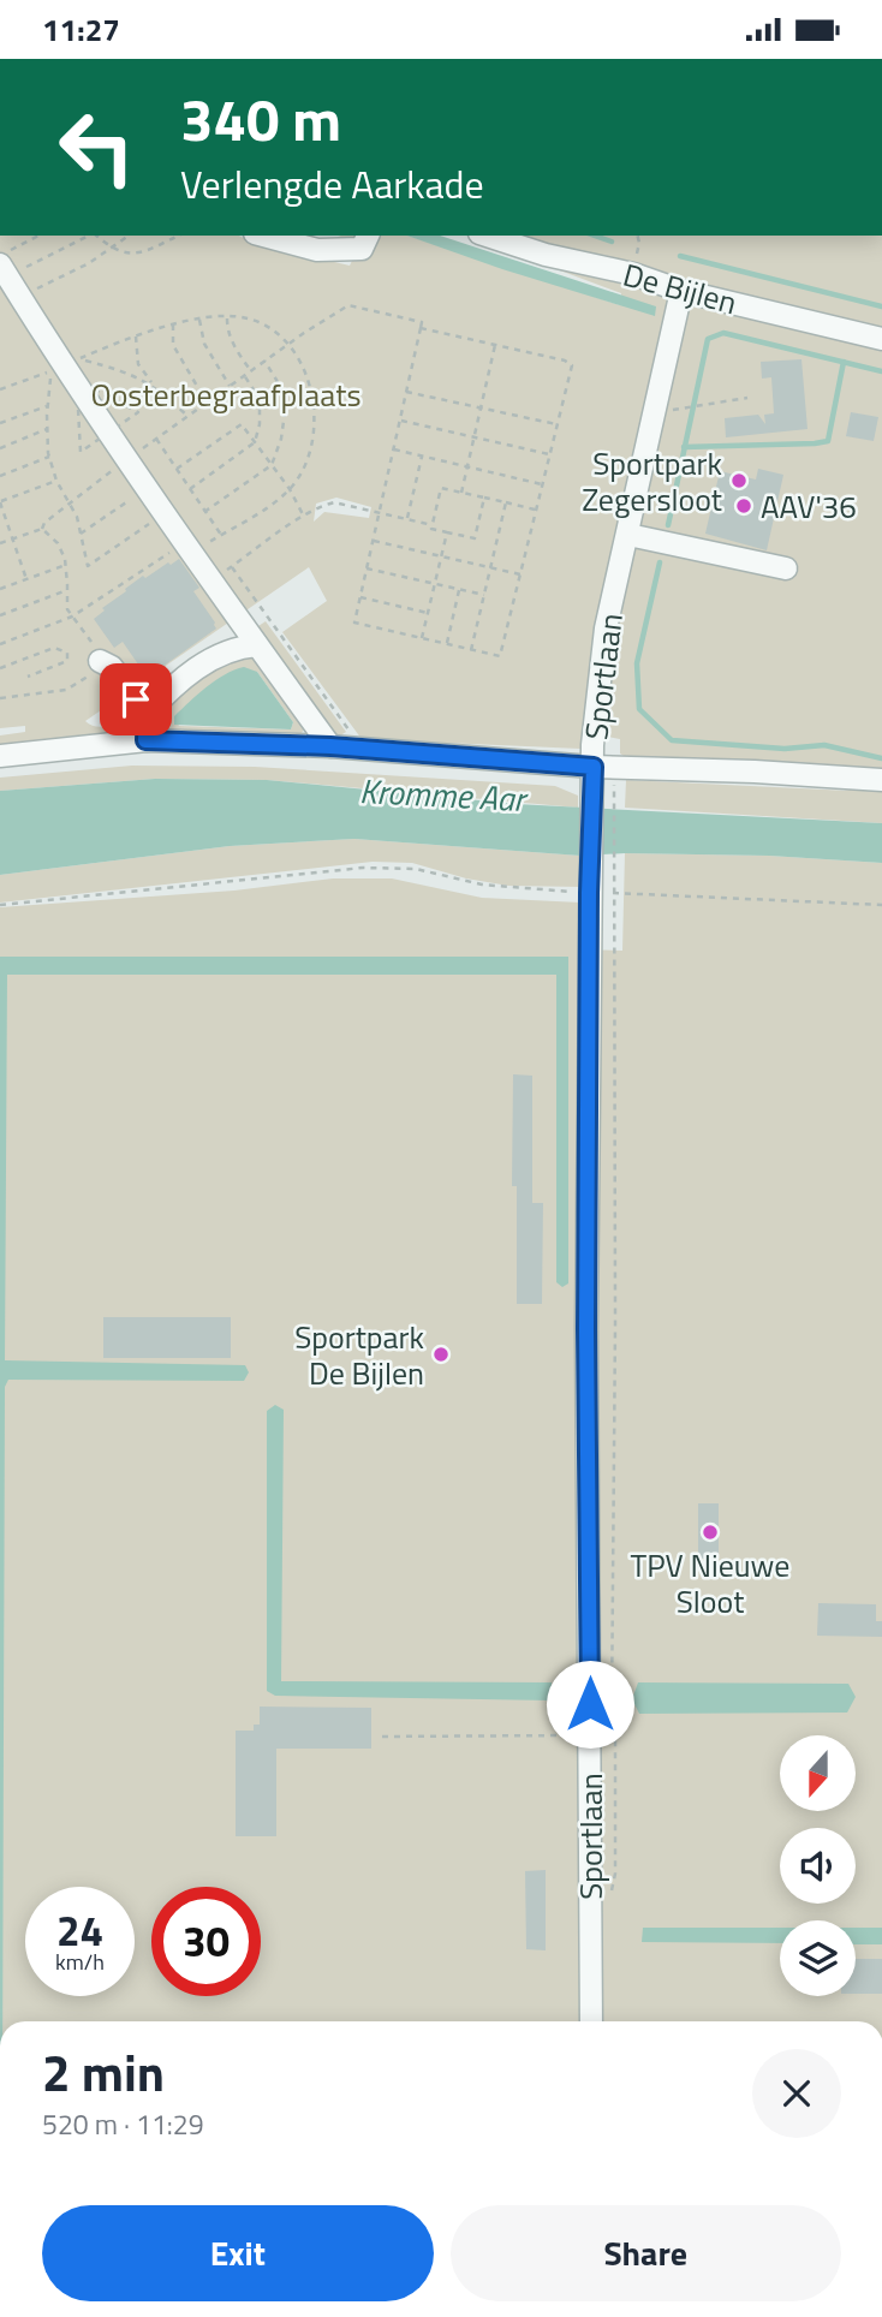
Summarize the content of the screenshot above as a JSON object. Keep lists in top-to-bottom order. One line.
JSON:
{"streets":{"street":["De Bijlen","Sportlaan"]},"crossings":[["De Bijlen","Sportlaan"]],"water":["Kromme Aar"],"parks":["Oosterbegraafplaats"],"places":["Sportpark Zegersloot","AAV'36","Sportpark De Bijlen","TPV Nieuwe Sloot"],"north":"bottom","page":{"status":"11:27","turn":["340 m","Verlengde Aarkade"],"speed":"24 km/h","limit":"30","heading":["2 min","520 m · 11:29"],"buttons":["Exit","Share"]}}
